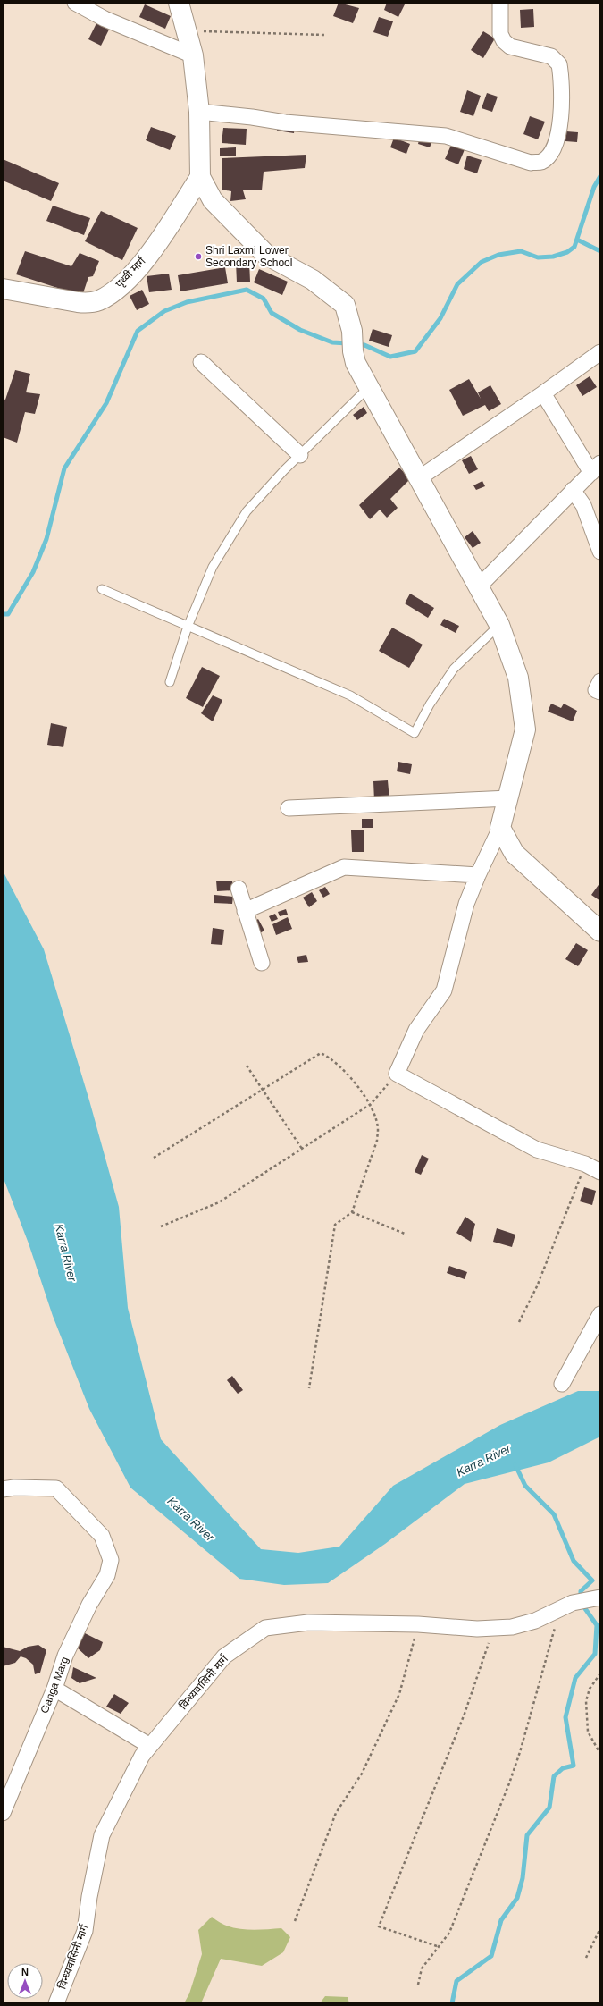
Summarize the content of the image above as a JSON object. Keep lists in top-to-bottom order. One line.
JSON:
{"streets":{"main road":["पृथ्वी मार्ग"],"street":["विन्ध्यवासिनी मार्ग","Ganga Marg"]},"water":["Karra River"],"places":["Shri Laxmi Lower Secondary School"],"north":"top"}
